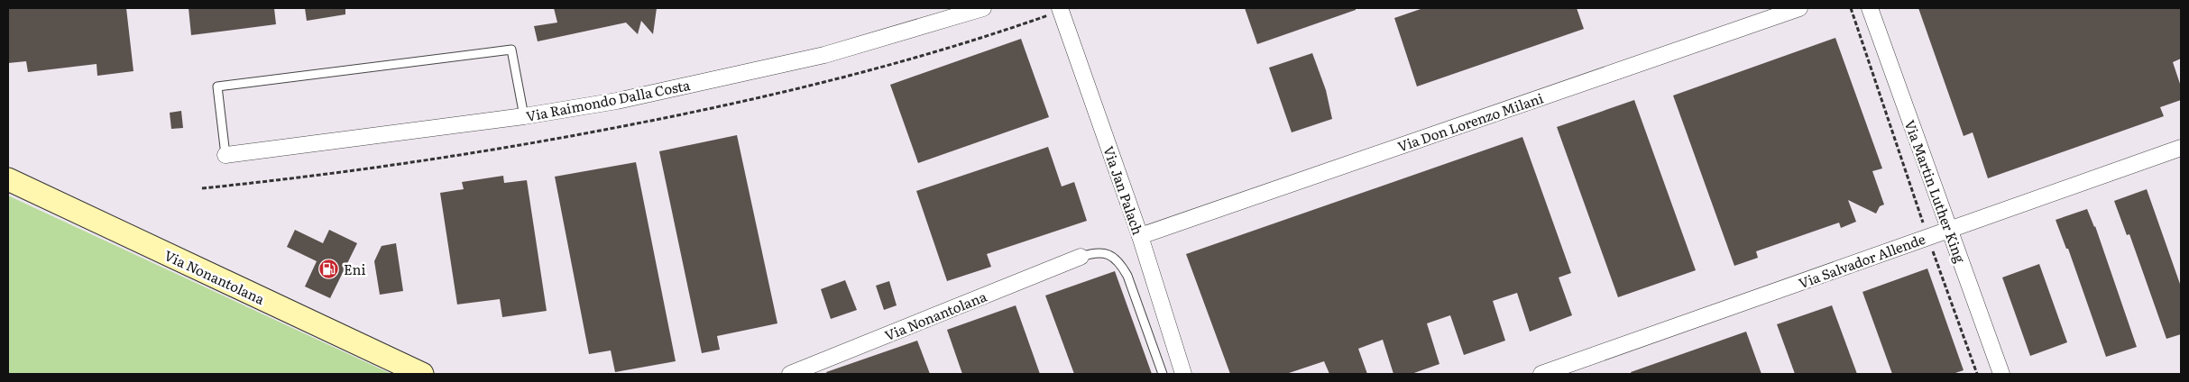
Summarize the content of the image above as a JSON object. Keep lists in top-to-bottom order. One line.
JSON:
{"streets":{"main road":["Via Nonantolana"],"street":["Via Raimondo Dalla Costa","Via Don Lorenzo Milani","Via Jan Palach","Via Martin Luther King","Via Salvador Allende"]},"crossings":[["Via Don Lorenzo Milani","Via Jan Palach"],["Via Martin Luther King","Via Salvador Allende"]],"places":{"fuel station":["Eni"]}}
